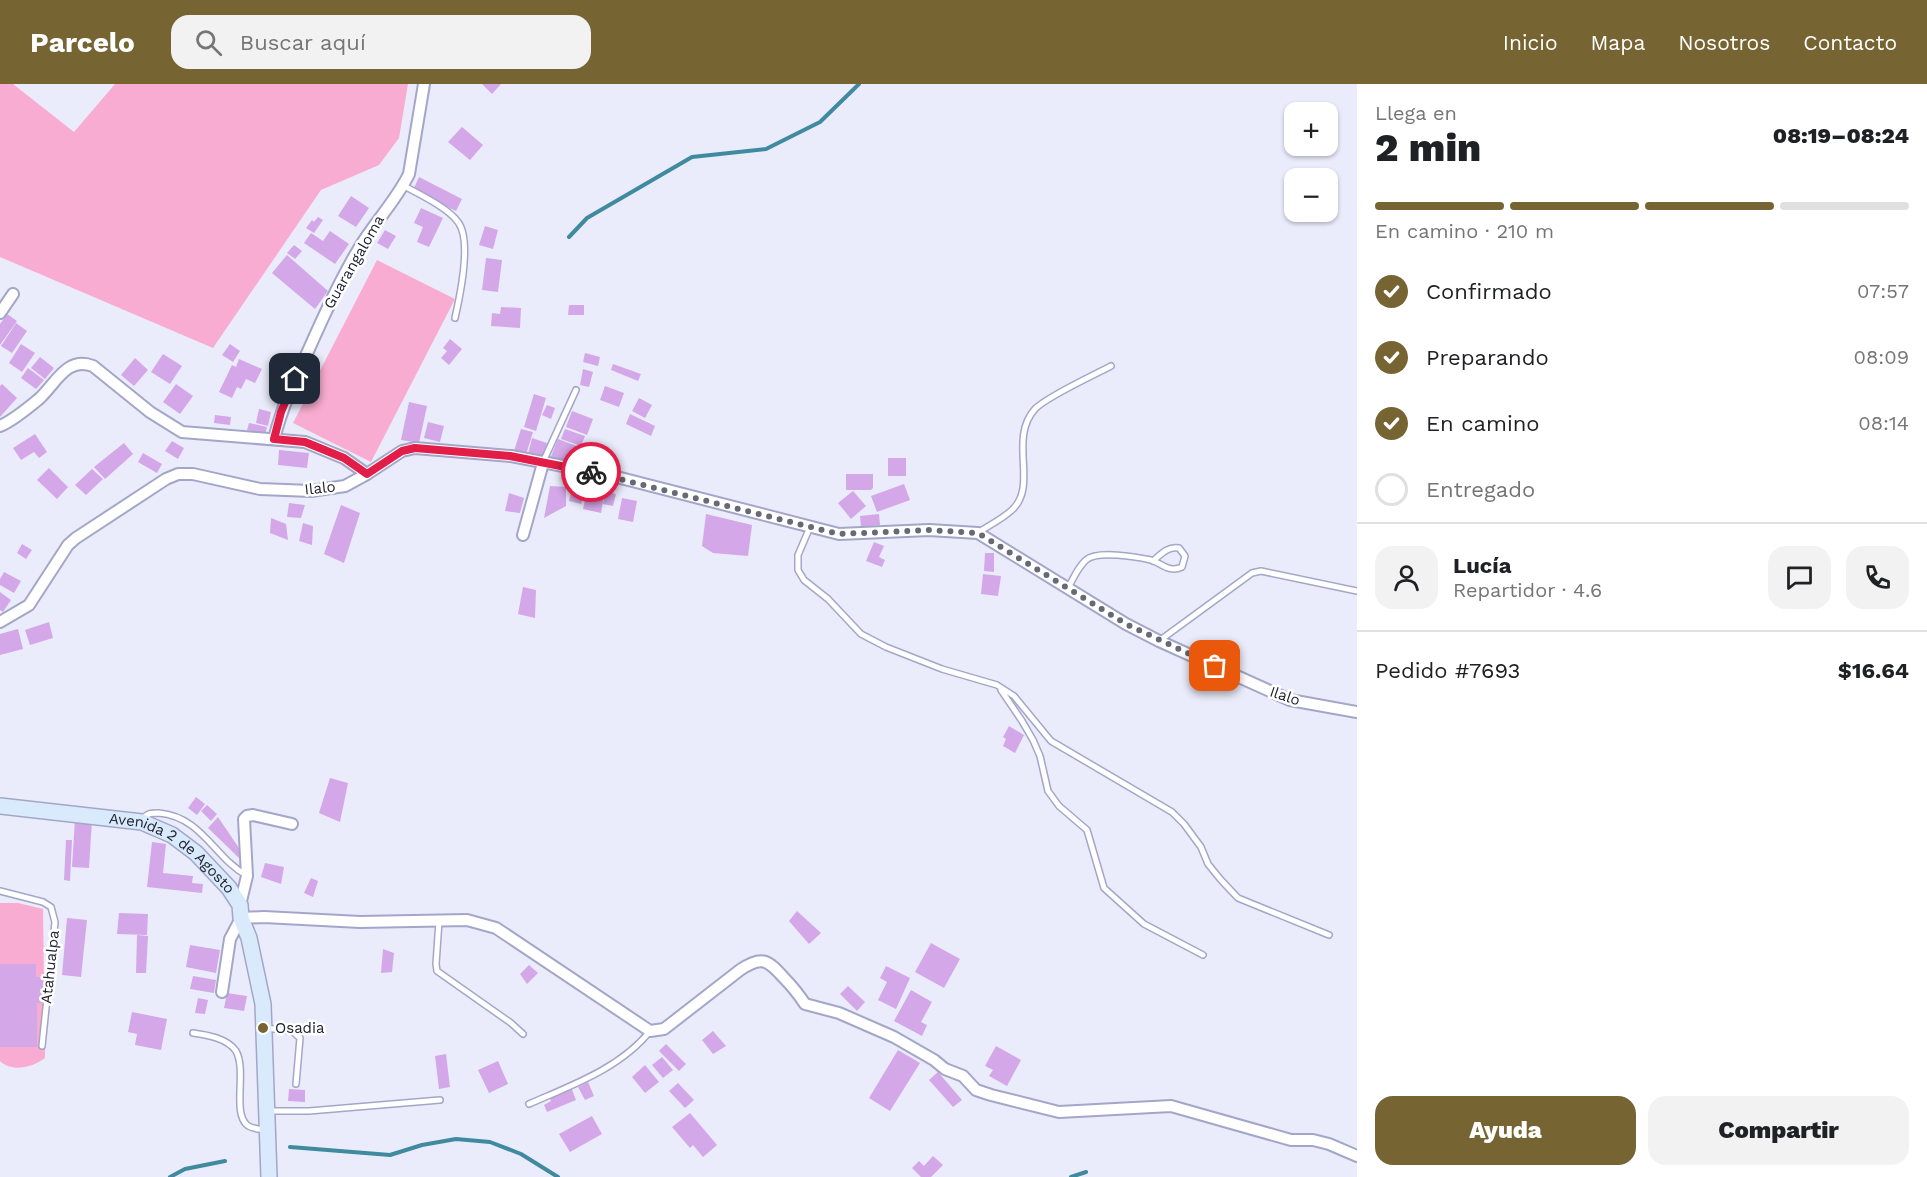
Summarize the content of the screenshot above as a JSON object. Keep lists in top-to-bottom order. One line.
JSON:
{"streets":{"main road":["Avenida 2 de Agosto"],"street":["Guarangaloma","Ilalo"],"lane":["Atahualpa"]},"places":["Osadia"],"page":{"header":"Parcelo","search":"Buscar aquí","nav":["Inicio","Mapa","Nosotros","Contacto"],"heading":["2 min","Llega en","08:19–08:24"],"panel":["Lucía","Repartidor · 4.6","Pedido #7693","$16.64"],"map_buttons":["+","−"],"bar":"En camino · 210 m","list":[["Confirmado","07:57"],["Preparando","08:09"],["En camino","08:14"],"Entregado"],"buttons":["Ayuda","Compartir"]}}
